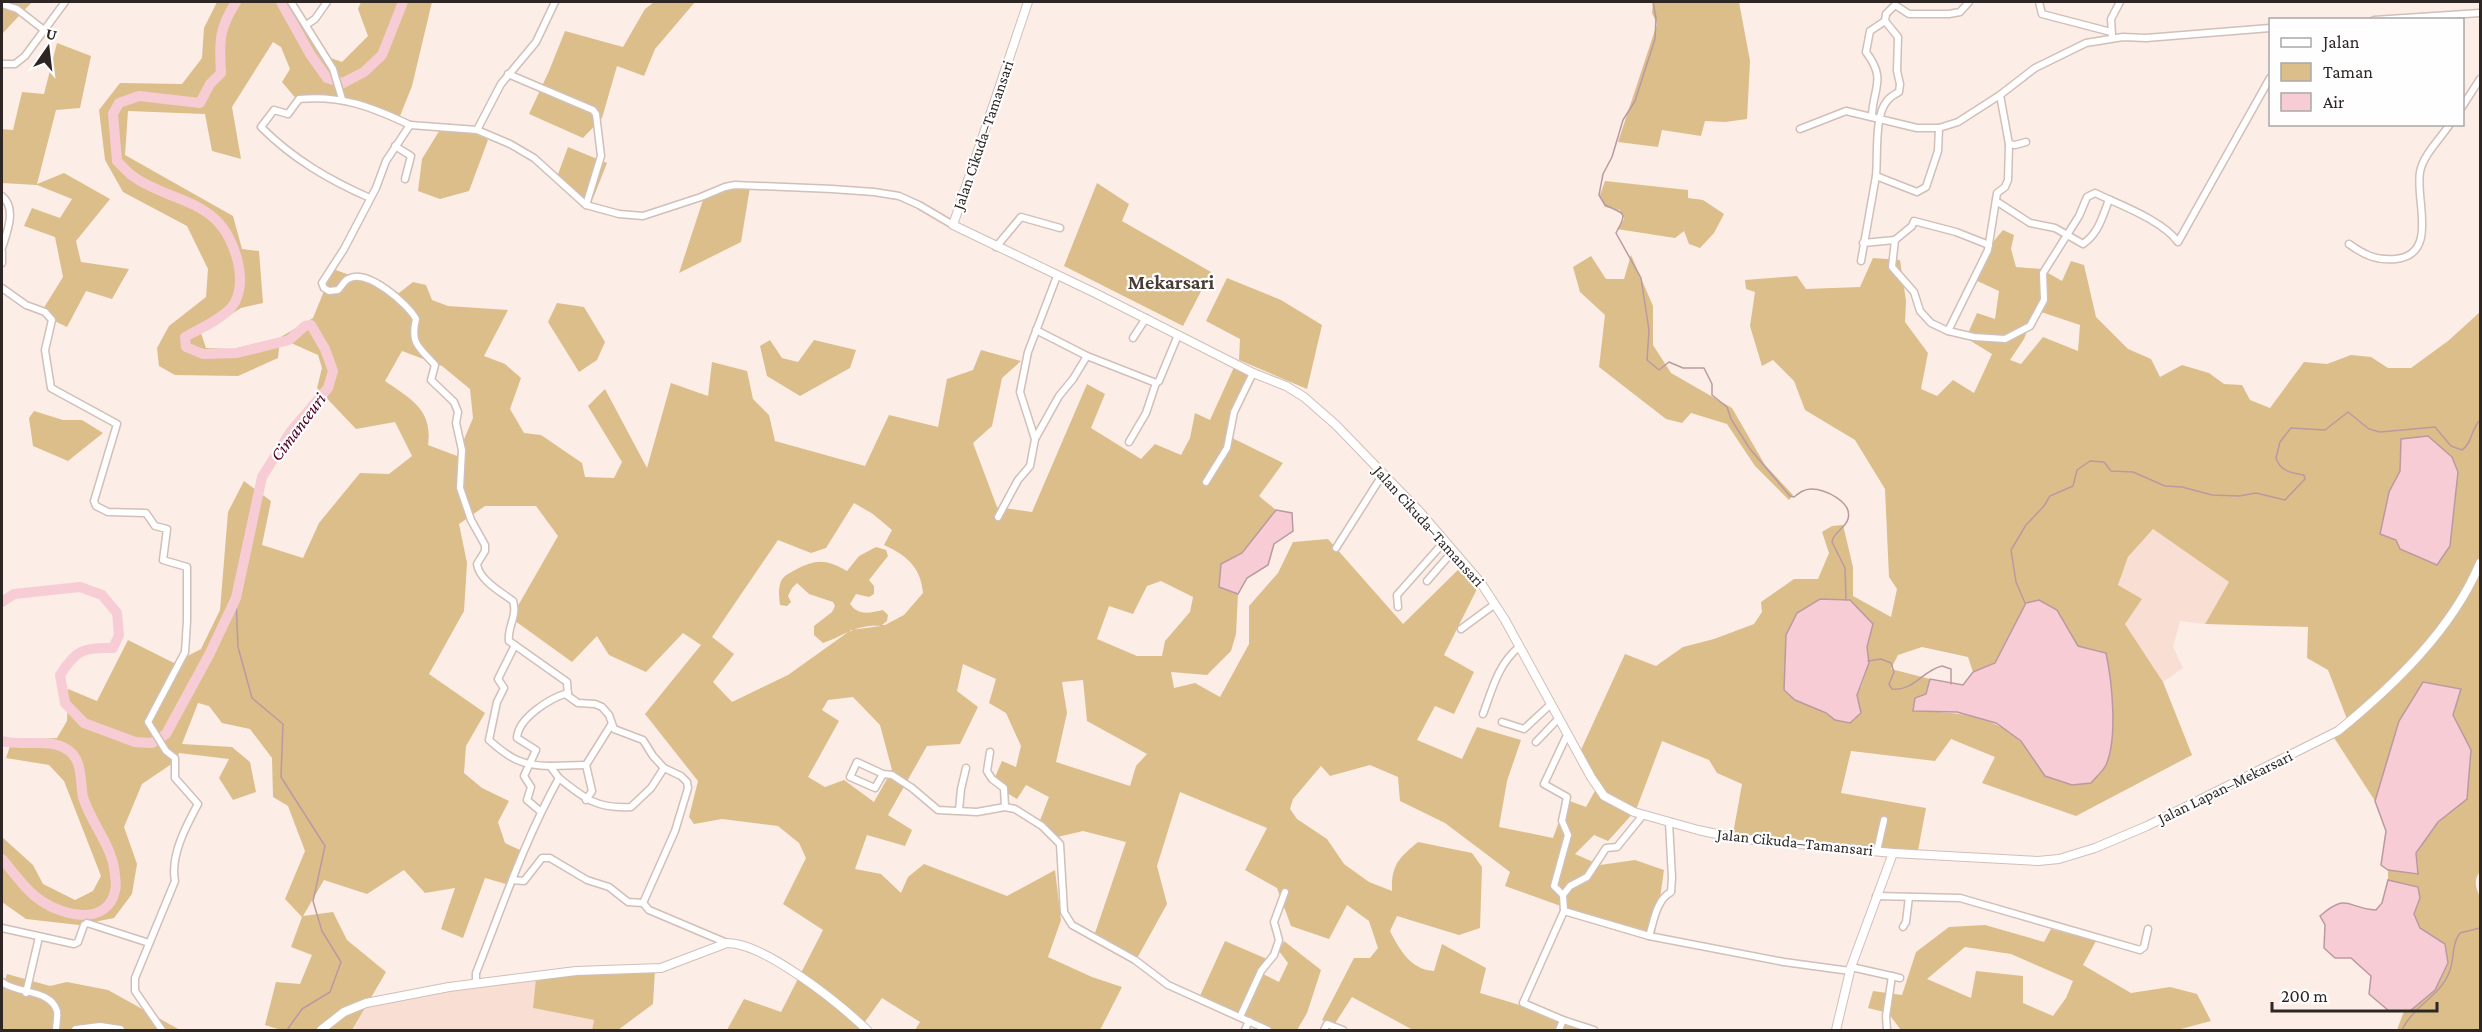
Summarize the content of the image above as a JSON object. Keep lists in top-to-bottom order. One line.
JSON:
{"streets":{"street":["Jalan Cikuda–Tamansari","Jalan Lapan–Mekarsari"]},"crossings":[["Jalan Cikuda–Tamansari","Jalan Lapan–Mekarsari"]],"districts":["Mekarsari"],"water":["Cimanceuri"],"legend":["Jalan","Taman","Air"],"scale_bar":"200 m","north":"top"}
